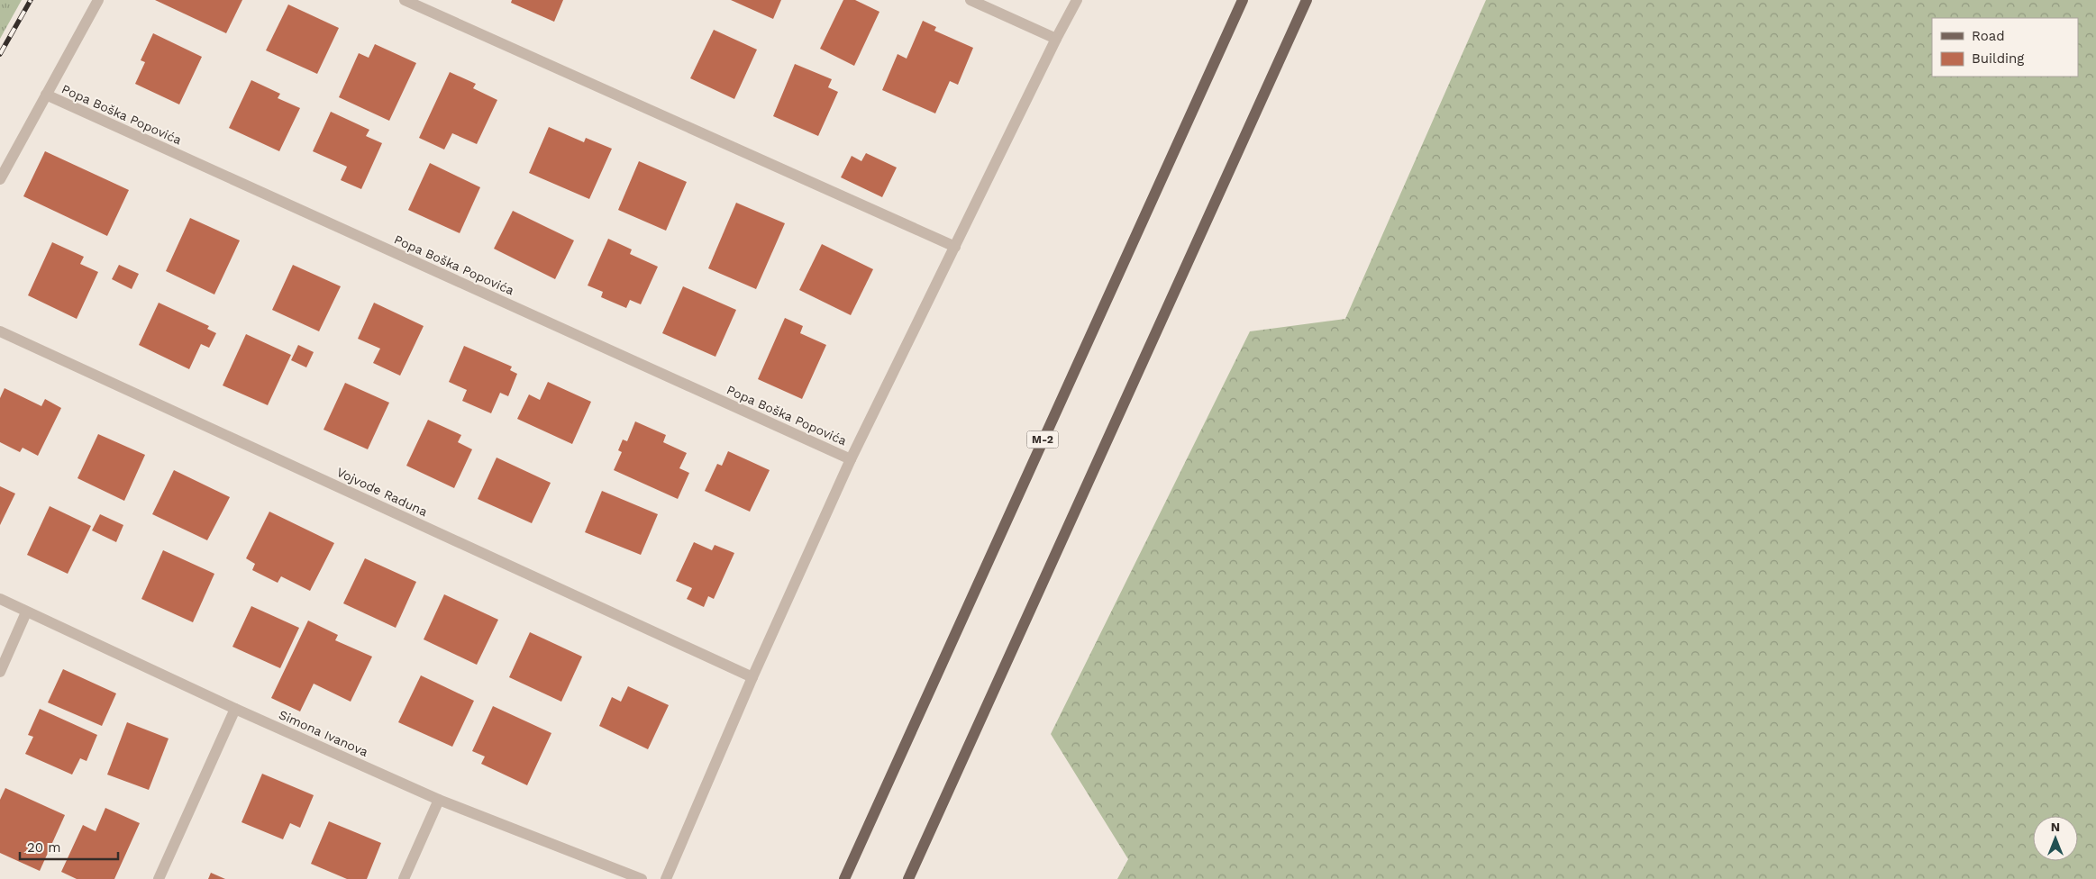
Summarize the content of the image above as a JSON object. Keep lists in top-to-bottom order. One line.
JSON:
{"streets":{"main road":["M-2"],"street":["Popa Boška Popovića","Vojvode Raduna","Simona Ivanova"]},"legend":["Road","Building"],"scale_bar":"20 m","north":"top"}
